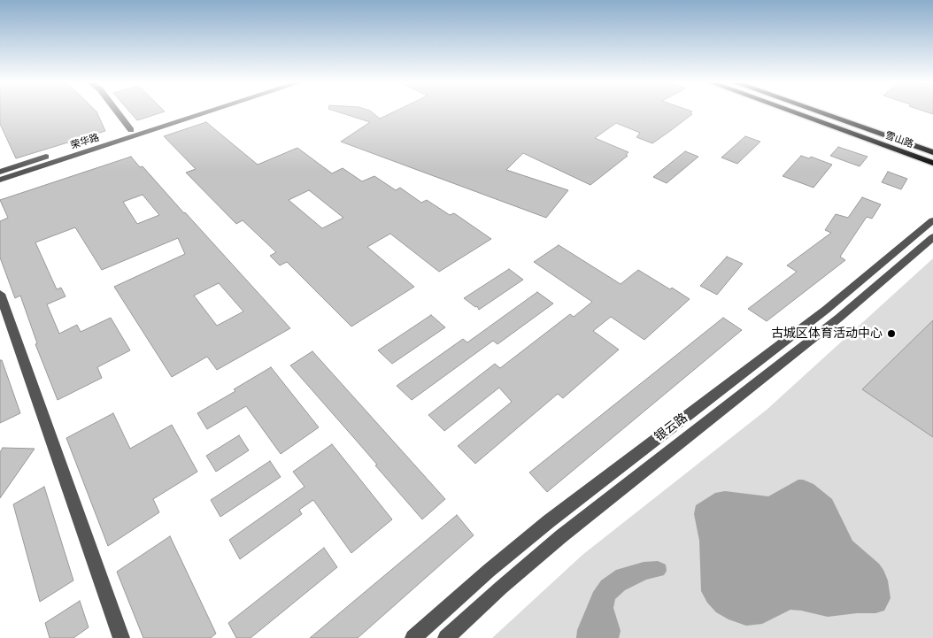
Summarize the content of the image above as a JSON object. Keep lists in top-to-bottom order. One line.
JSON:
{"streets":{"main road":["雪山路"],"street":["荣华路","银云路"]},"places":["古城区体育活动中心"]}
